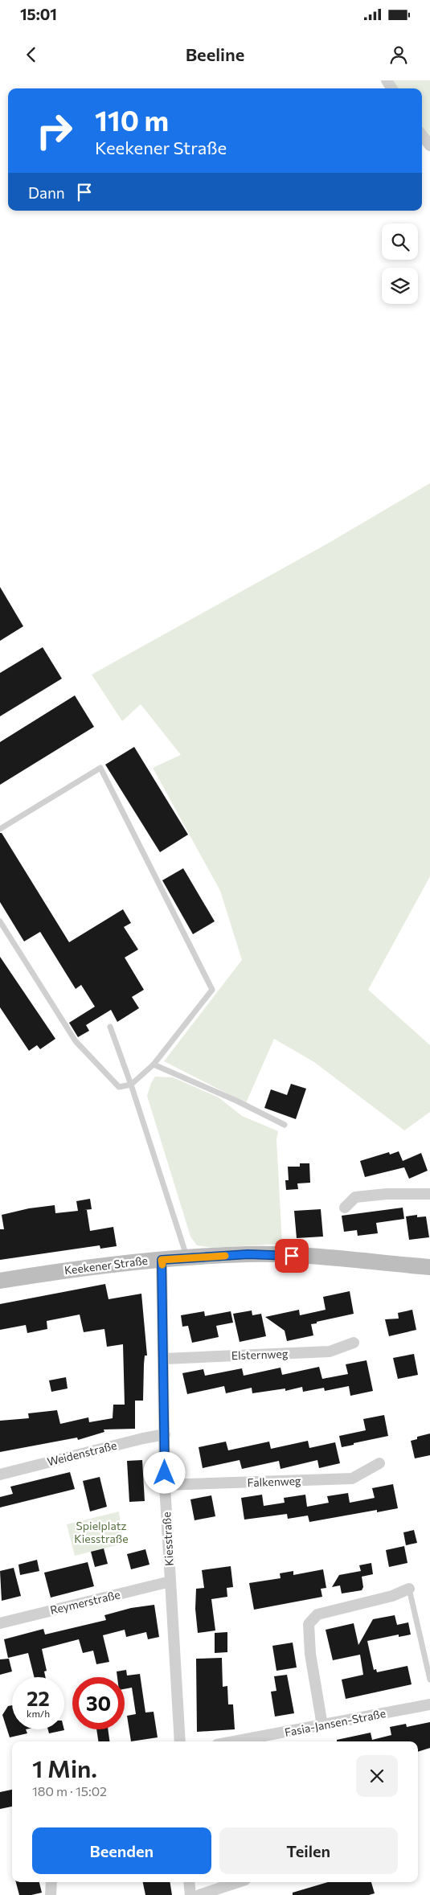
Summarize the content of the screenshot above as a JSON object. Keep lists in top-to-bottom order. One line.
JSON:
{"streets":{"main road":["Keekener Straße"],"street":["Elsternweg","Weidenstraße","Falkenweg","Kiesstraße","Reymerstraße","Fasia-Jansen-Straße"]},"crossings":[["Keekener Straße","Kiesstraße"],["Elsternweg","Kiesstraße"],["Weidenstraße","Kiesstraße"],["Falkenweg","Kiesstraße"],["Kiesstraße","Reymerstraße"]],"parks":["Spielplatz Kiesstraße"],"page":{"status":"15:01","header":"Beeline","turn":["110 m","Keekener Straße"],"then":"Dann","speed":"22 km/h","limit":"30","heading":["1 Min.","180 m · 15:02"],"buttons":["Beenden","Teilen"]}}
